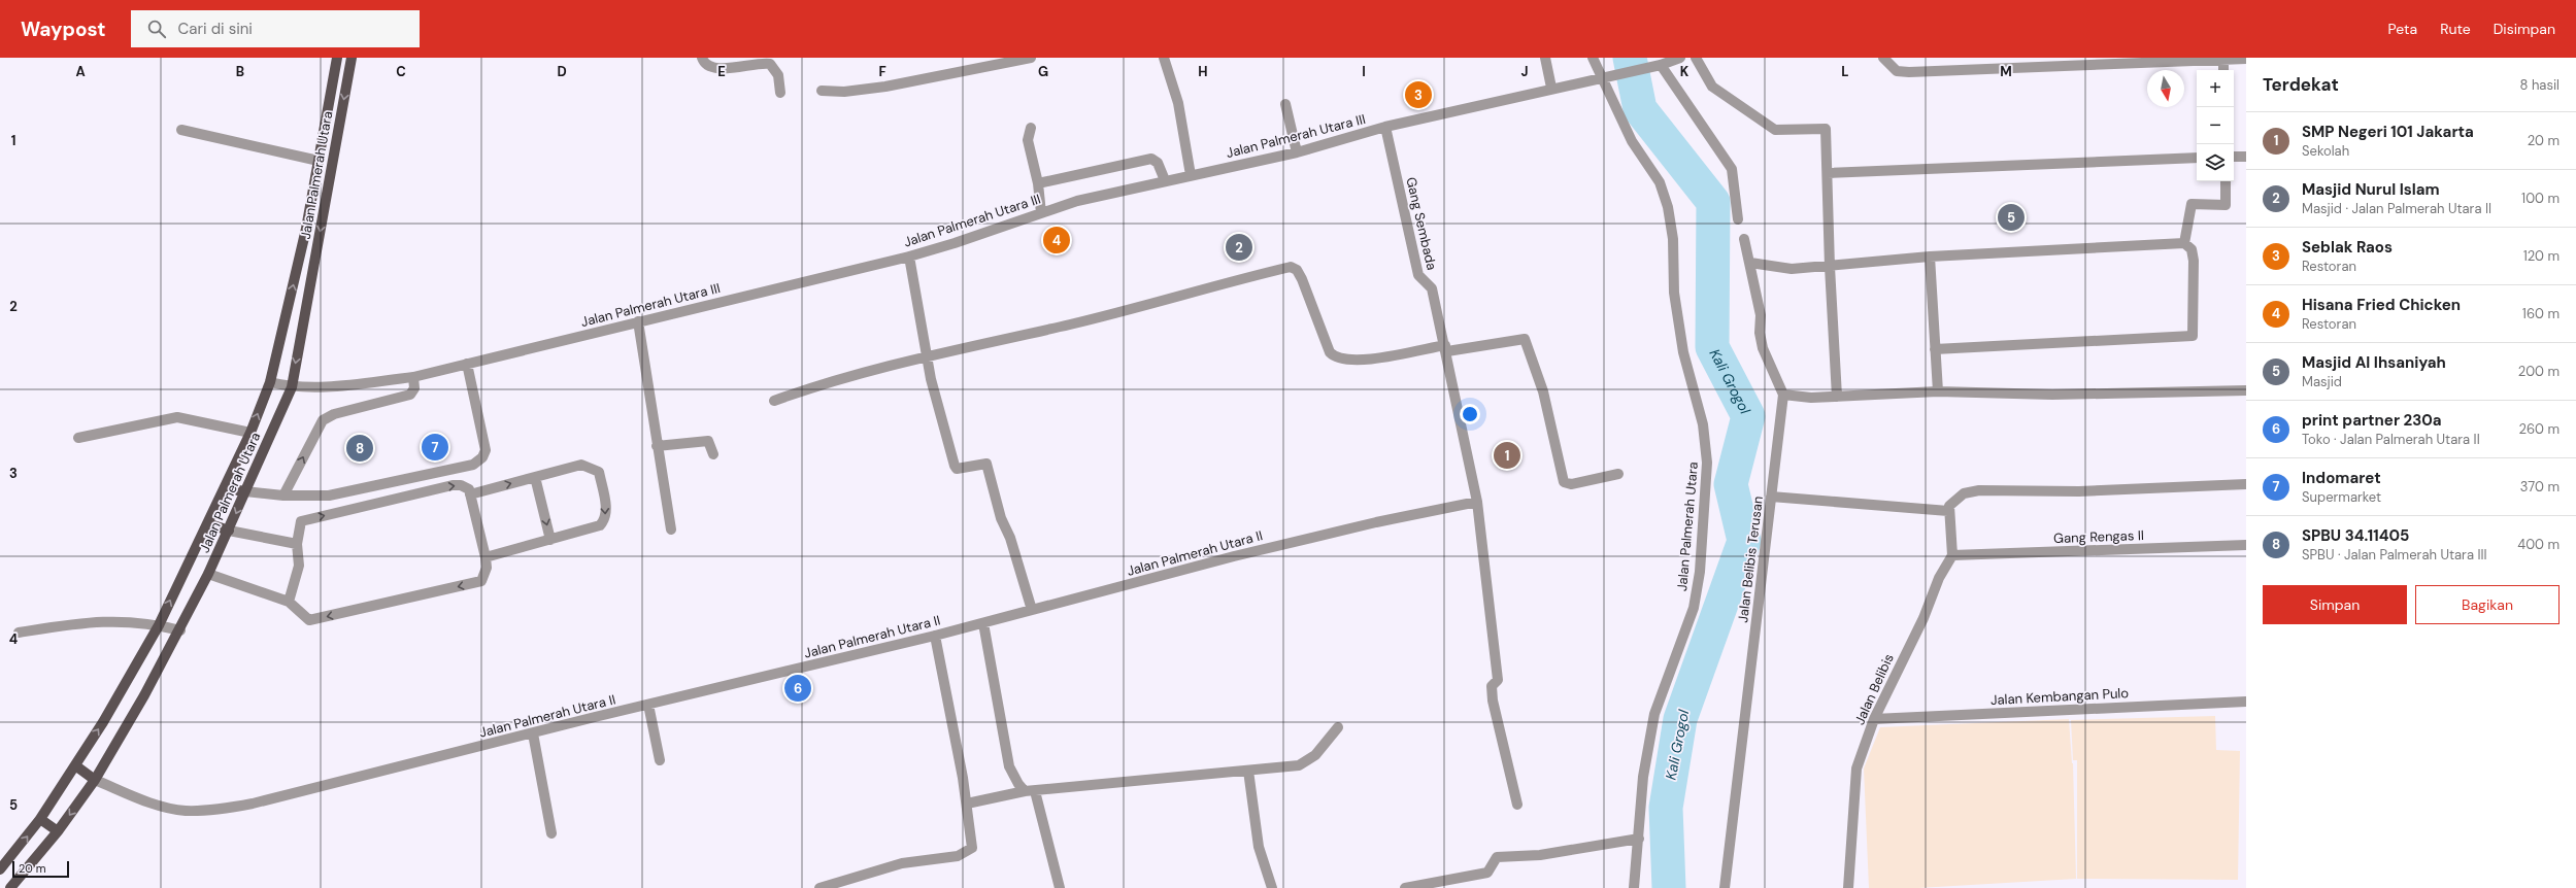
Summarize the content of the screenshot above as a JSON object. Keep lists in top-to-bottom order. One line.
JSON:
{"streets":{"main road":["Jalan Palmerah Utara"],"street":["Jalan Palmerah Utara III","Gang Sembada","Gang Rengas II","Jalan Palmerah Utara II","Jalan Belibis Terusan","Jalan Belibis","Jalan Kembangan Pulo"]},"crossings":[["Jalan Palmerah Utara III","Jalan Palmerah Utara"],["Jalan Palmerah Utara III","Gang Sembada"],["Jalan Palmerah Utara","Jalan Palmerah Utara II"],["Gang Rengas II","Jalan Belibis"],["Jalan Belibis","Jalan Kembangan Pulo"]],"water":["Kali Grogol"],"scale_bar":"20 m","north":"bottom","page":{"header":"Waypost","search":"Cari di sini","nav":["Peta","Rute","Disimpan"],"heading":["Terdekat","8 hasil"],"map_buttons":["+","−"],"pins":["3","5","4","2","7","8","1","6"],"list":[{"mark":"1","name":"SMP Negeri 101 Jakarta","note":"Sekolah","value":"20 m"},{"mark":"2","name":"Masjid Nurul Islam","note":"Masjid · Jalan Palmerah Utara II","value":"100 m"},{"mark":"3","name":"Seblak Raos","note":"Restoran","value":"120 m"},{"mark":"4","name":"Hisana Fried Chicken","note":"Restoran","value":"160 m"},{"mark":"5","name":"Masjid Al Ihsaniyah","note":"Masjid","value":"200 m"},{"mark":"6","name":"print partner 230a","note":"Toko · Jalan Palmerah Utara II","value":"260 m"},{"mark":"7","name":"Indomaret","note":"Supermarket","value":"370 m"},{"mark":"8","name":"SPBU 34.11405","note":"SPBU · Jalan Palmerah Utara III","value":"400 m"}],"buttons":["Simpan","Bagikan"],"scale":"20 m"},"grid":{"columns":["A","B","C","D","E","F","G","H","I","J","K","L","M"],"rows":["1","2","3","4","5"]}}
